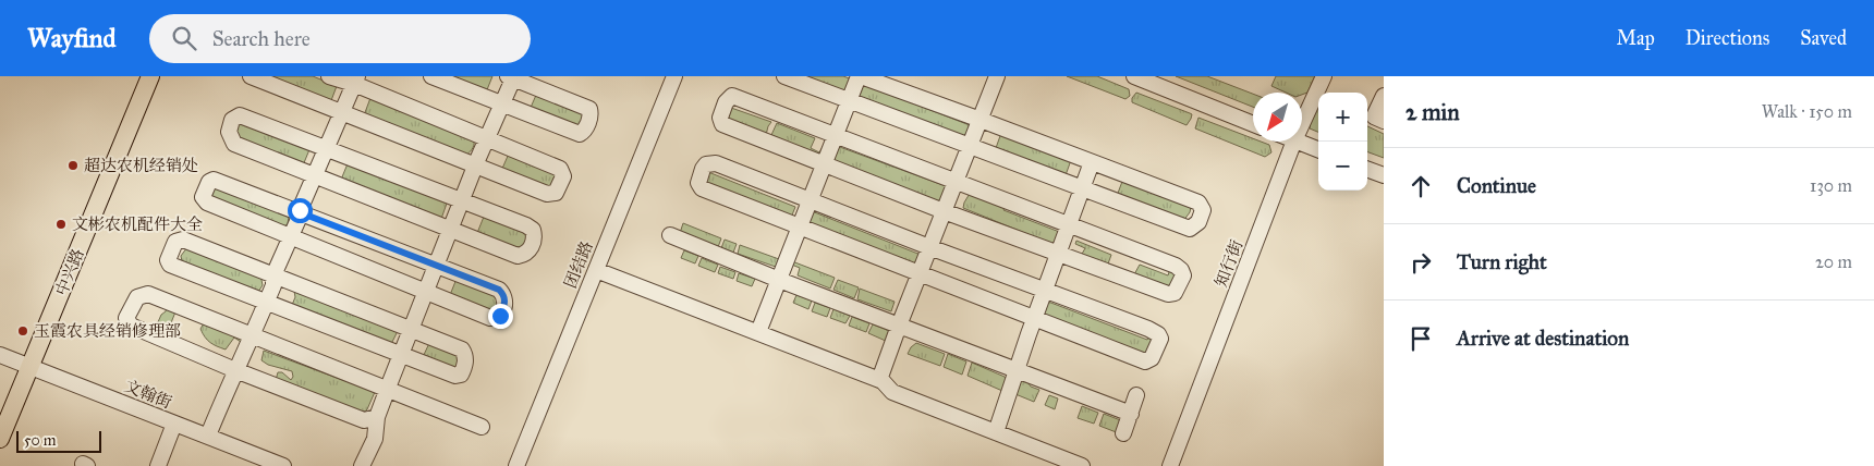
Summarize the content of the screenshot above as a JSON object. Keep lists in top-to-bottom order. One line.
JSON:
{"streets":{"main road":["中兴路"],"street":["知行街","团结路","文翰街"]},"crossings":[["中兴路","文翰街"]],"places":["超达农机经销处","文彬农机配件大全","玉霞农具经销修理部"],"scale_bar":"50 m","north":"bottom left","page":{"header":"Wayfind","search":"Search here","nav":["Map","Directions","Saved"],"heading":["2 min","Walk · 150 m"],"map_buttons":["+","−"],"list":[["Continue","130 m"],["Turn right","20 m"],"Arrive at destination"],"scale":"50 m"}}
